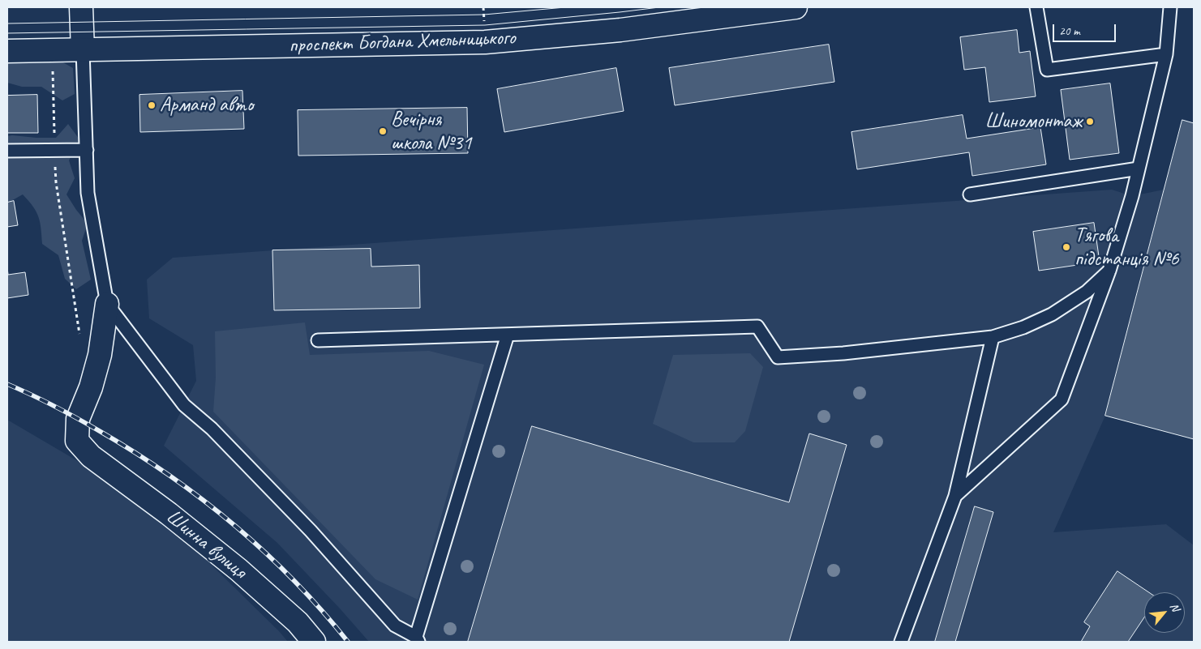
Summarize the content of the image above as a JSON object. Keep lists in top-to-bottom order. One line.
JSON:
{"streets":{"main road":["проспект Богдана Хмельницького","Шинна вулиця"]},"places":["Арманд авто","Шиномонтаж","Вечірня школа №31","Тягова пiдстанцiя №6"],"scale_bar":"20 m","north":"top right"}
